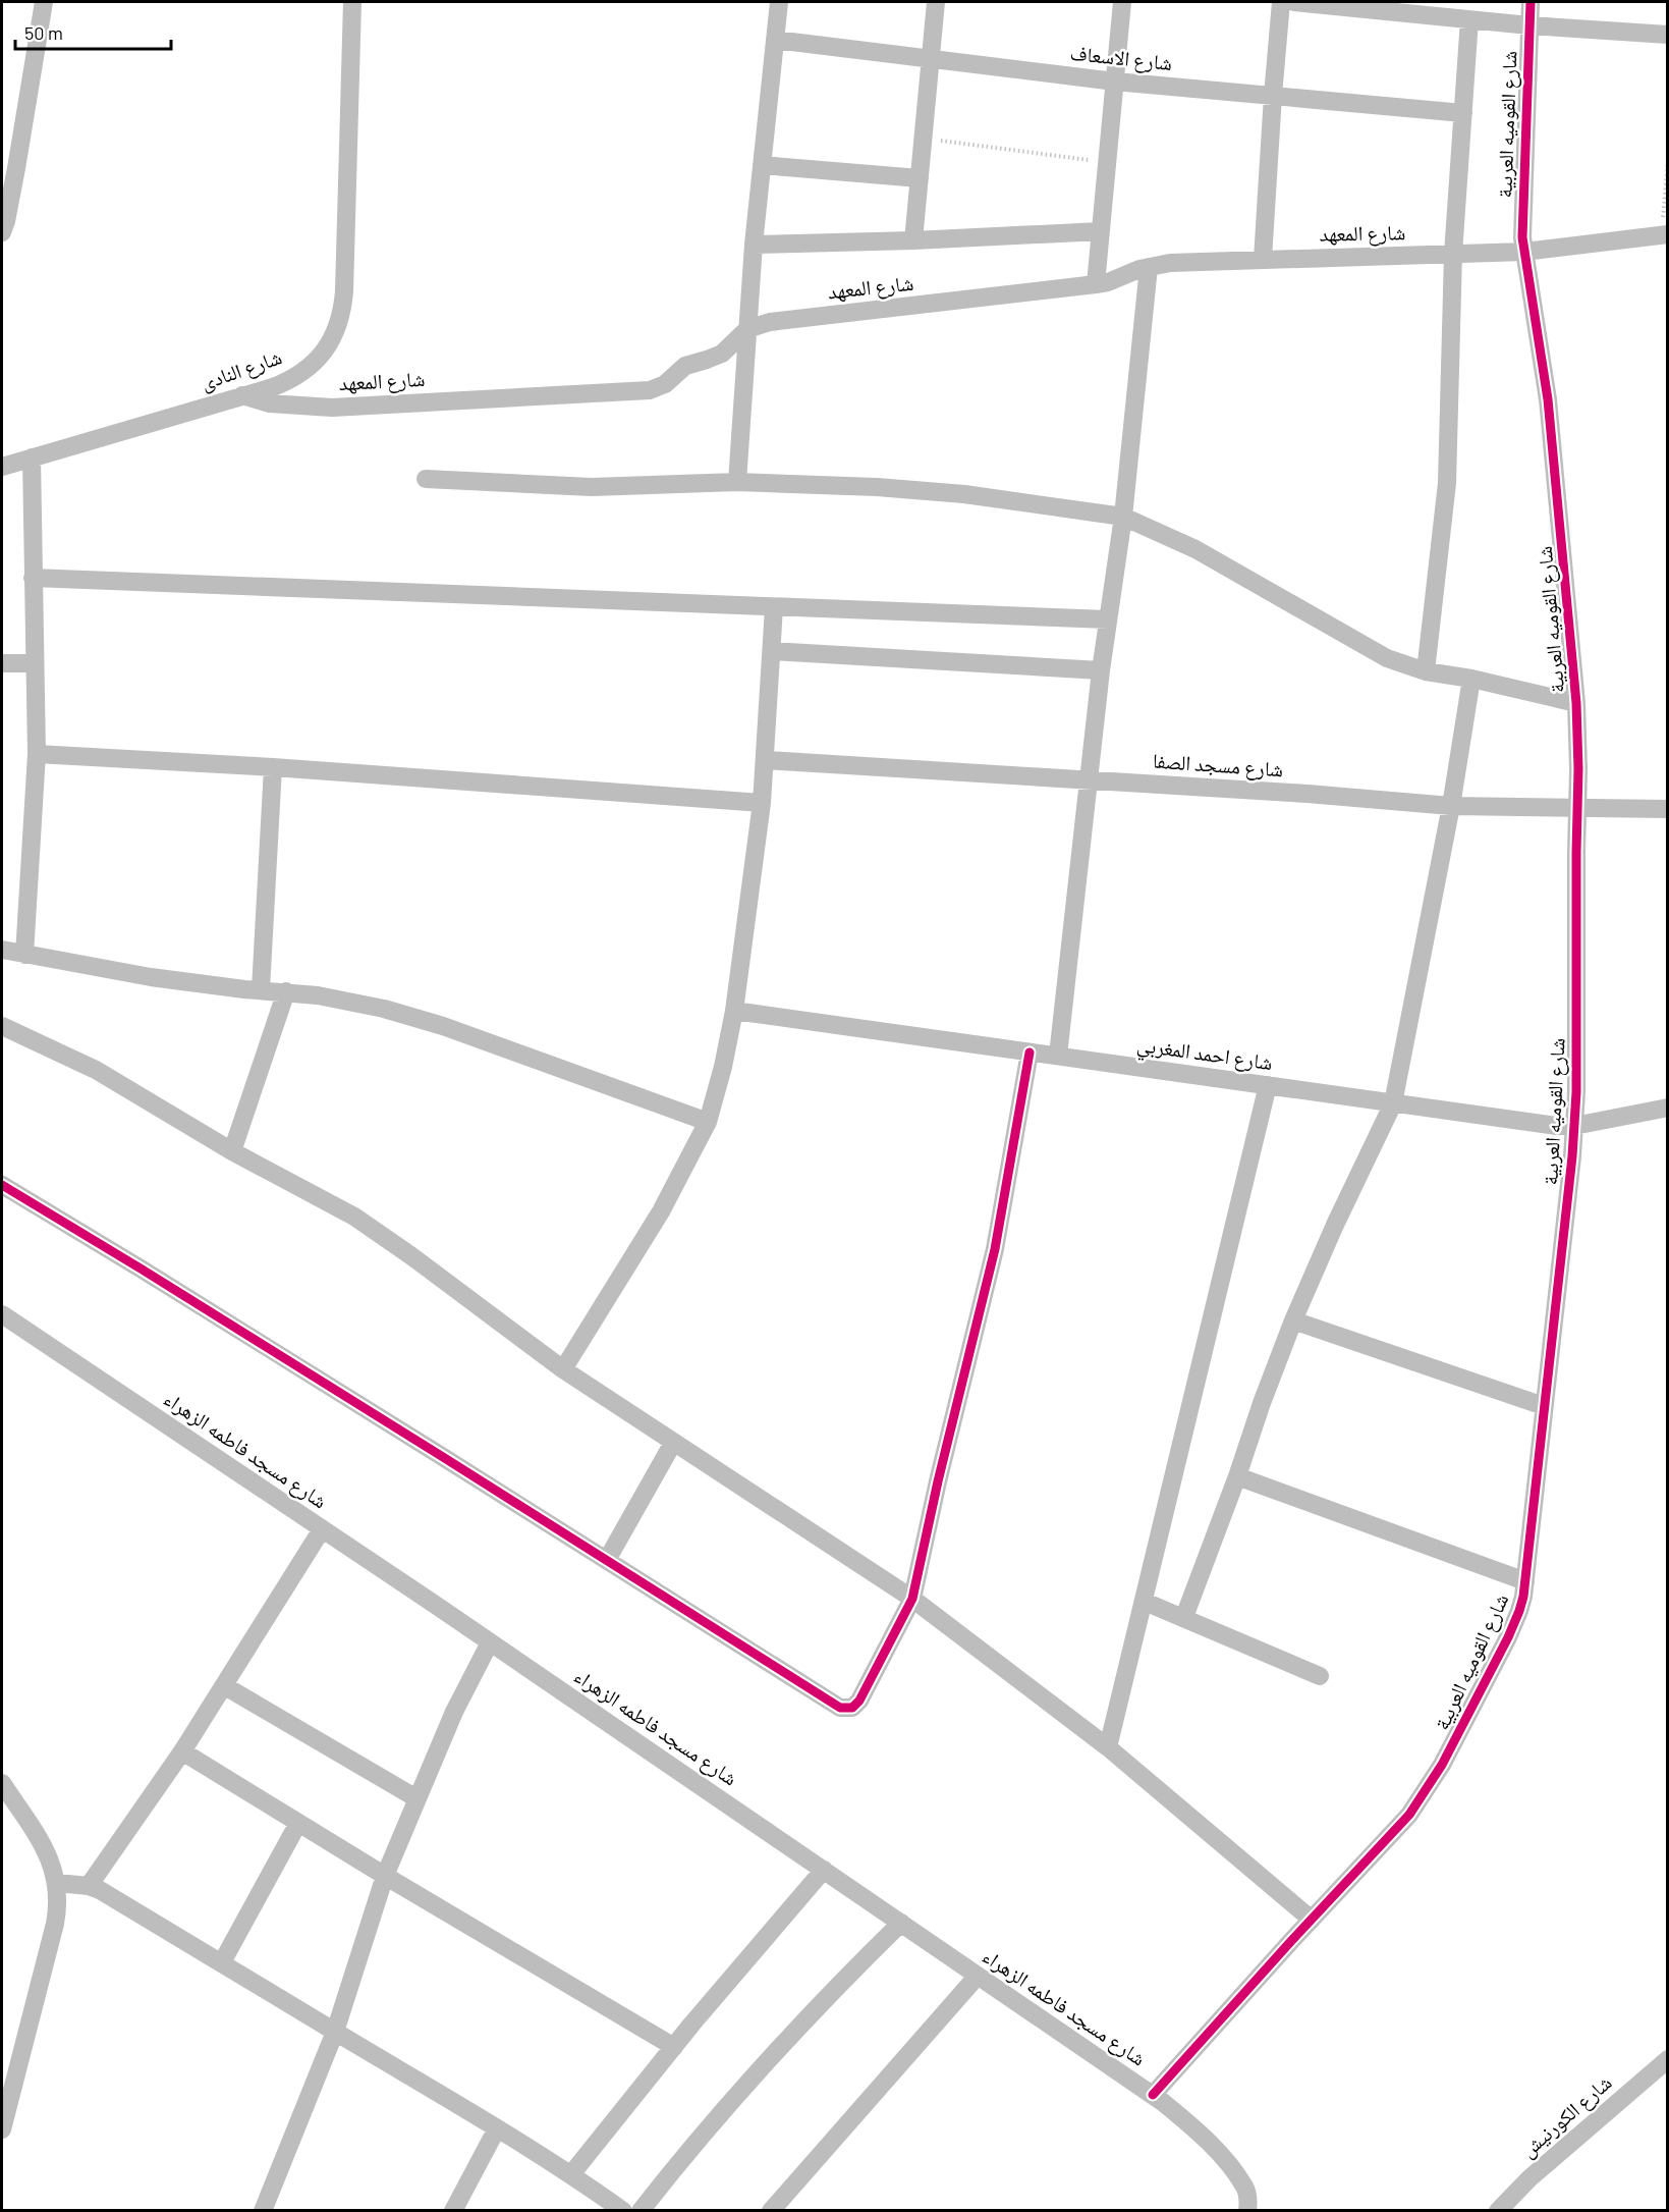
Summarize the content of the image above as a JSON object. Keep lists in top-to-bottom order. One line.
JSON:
{"streets":{"street":["شارع الاسعاف","شارع القوميه العربية","شارع المعهد","شارع النادى","شارع مسجد الصفا","شارع احمد المغربي","شارع مسجد فاطمه الزهراء","شارع الكورنيش"]},"crossings":[["شارع القوميه العربية","شارع المعهد"],["شارع القوميه العربية","شارع مسجد الصفا"],["شارع القوميه العربية","شارع احمد المغربي"],["شارع القوميه العربية","شارع مسجد فاطمه الزهراء"],["شارع المعهد","شارع النادى"]],"scale_bar":"50 m"}
